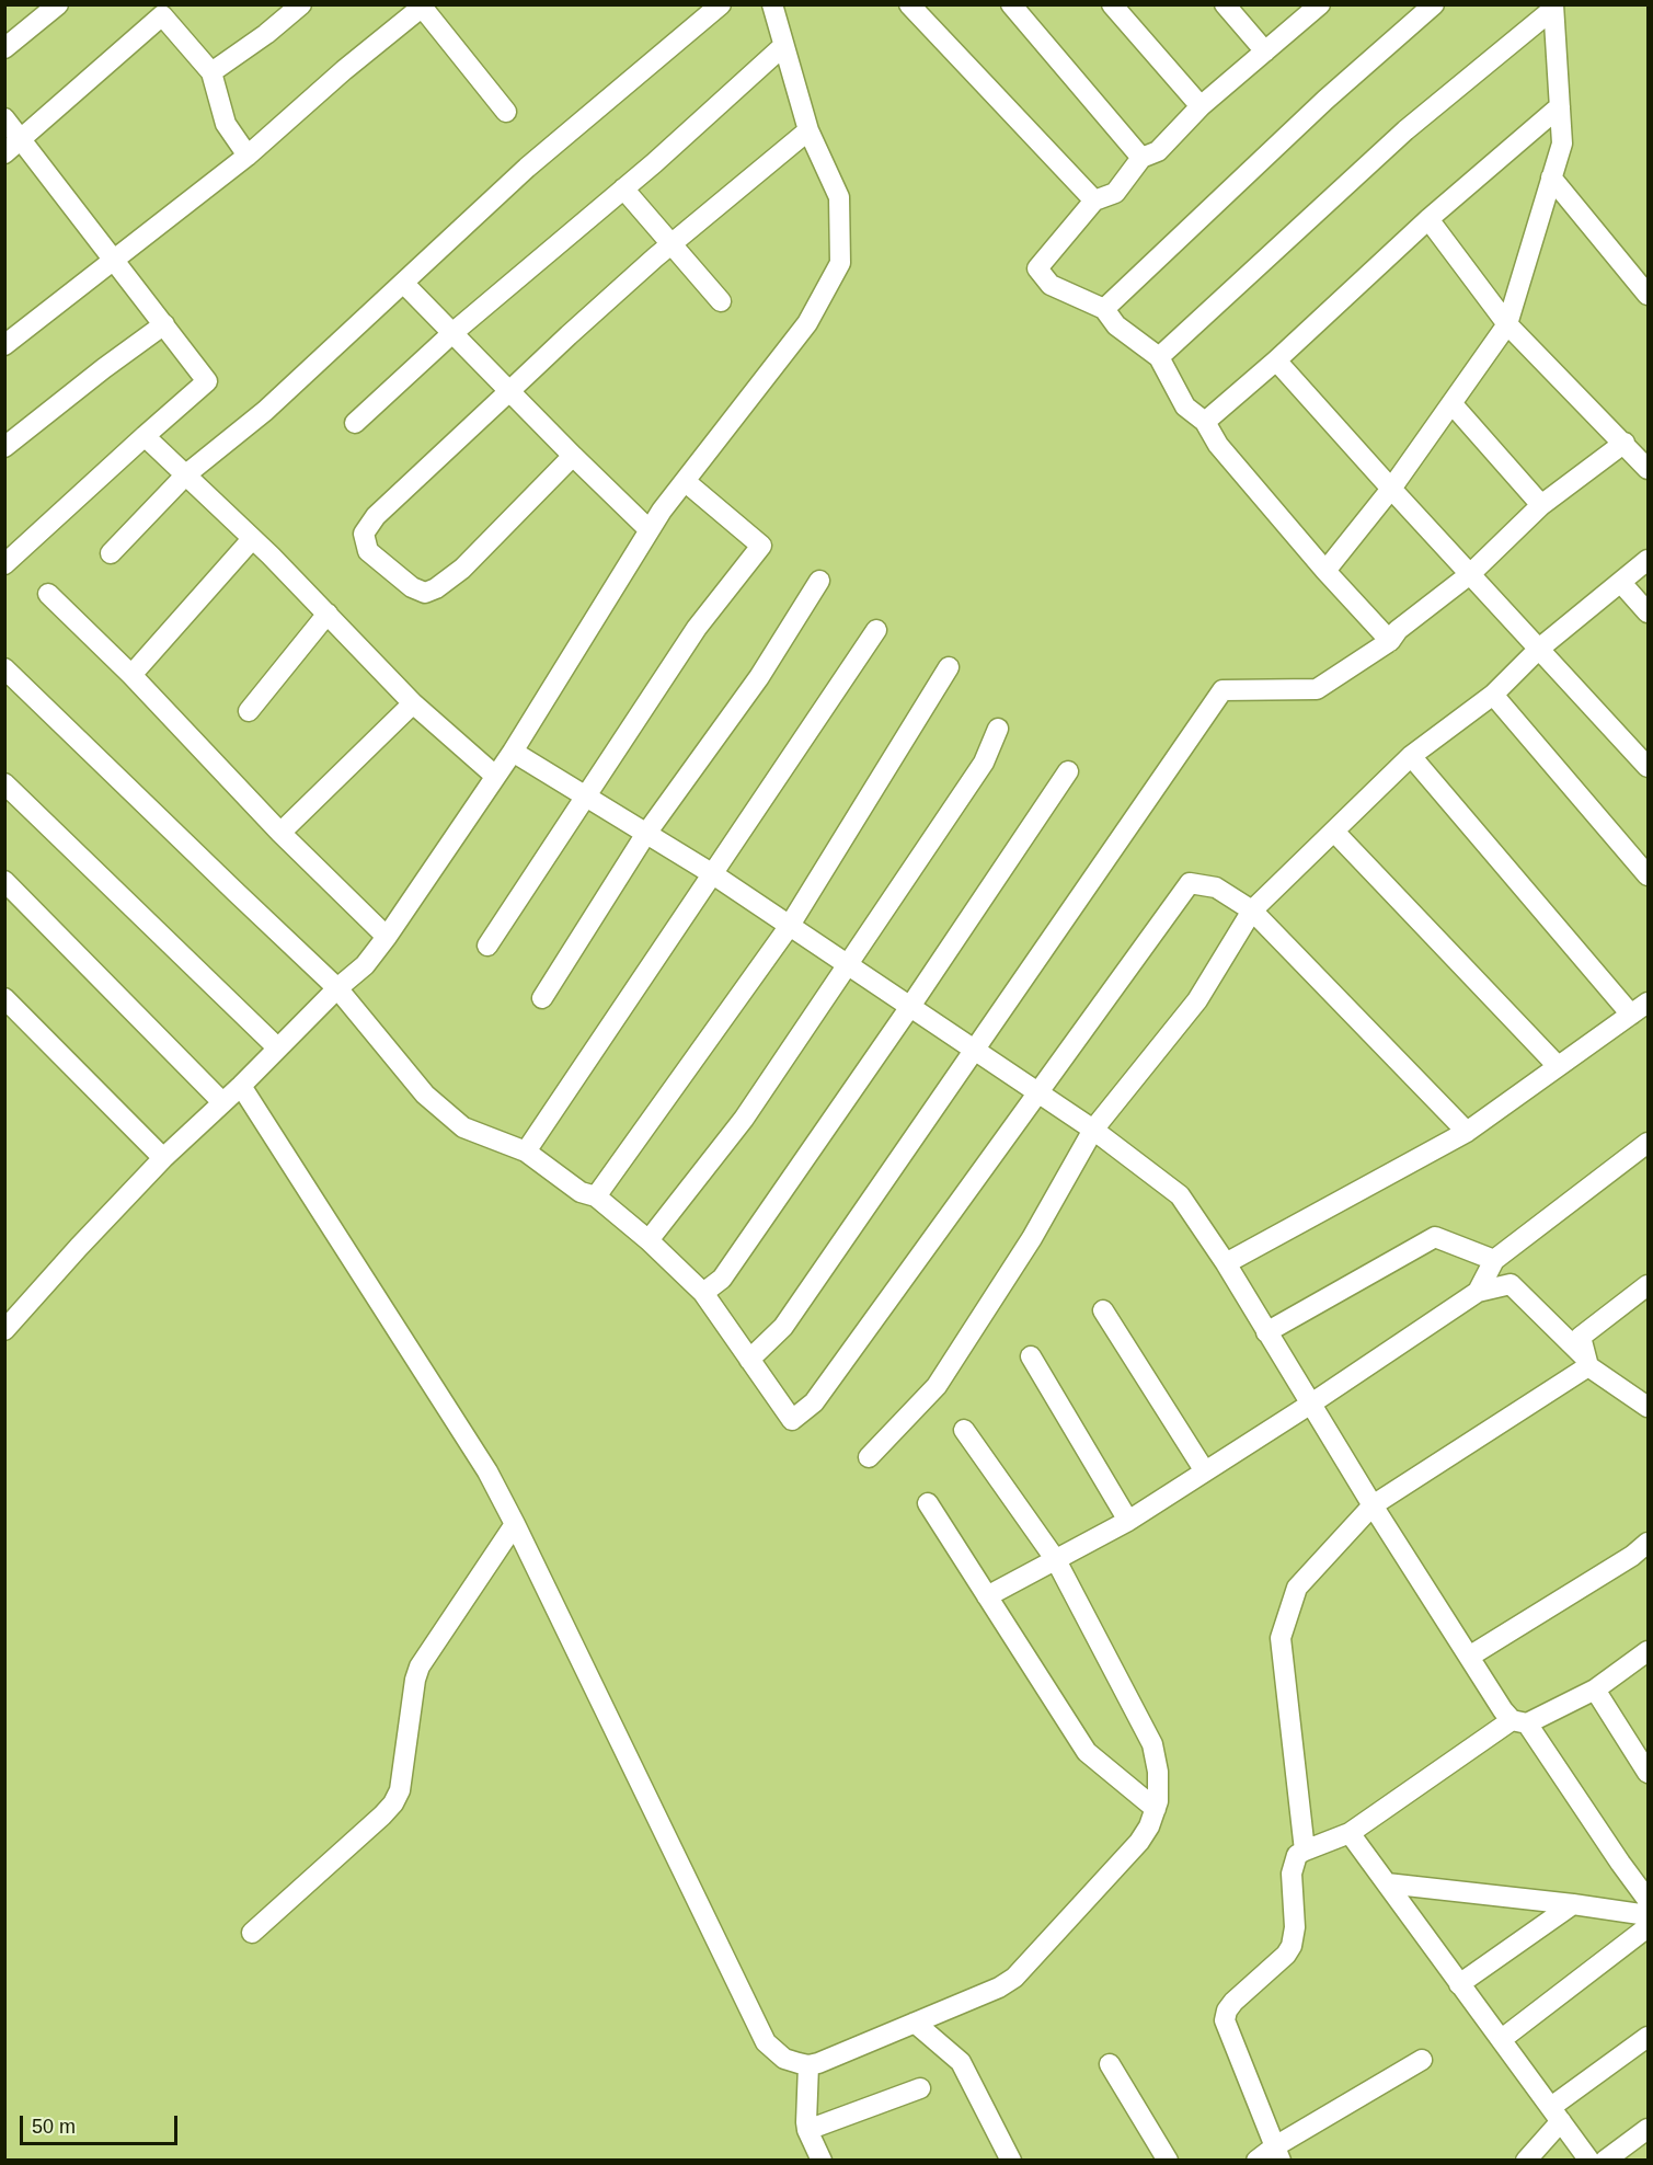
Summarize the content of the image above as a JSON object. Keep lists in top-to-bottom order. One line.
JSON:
{"scale_bar":"50 m"}
